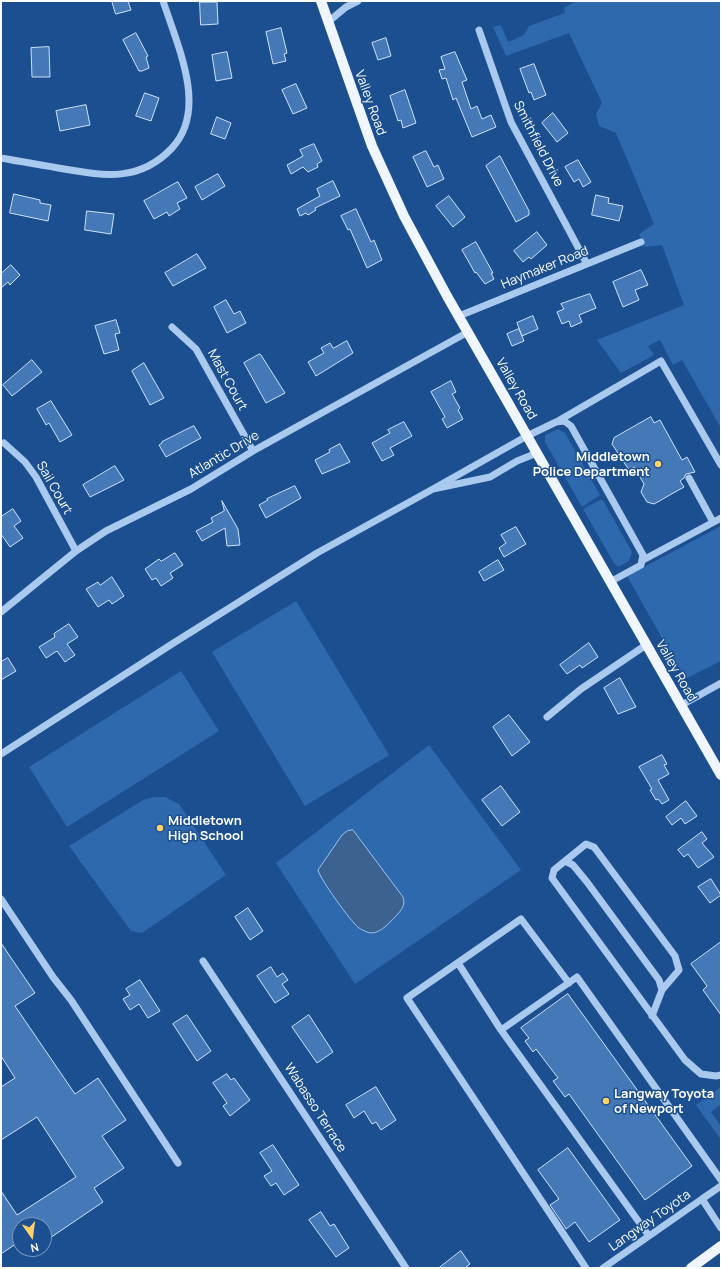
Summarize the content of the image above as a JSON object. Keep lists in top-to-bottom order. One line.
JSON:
{"streets":{"main road":["Valley Road"],"street":["Smithfield Drive","Haymaker Road","Mast Court","Atlantic Drive","Sail Court","Wabasso Terrace","Langway Toyota"]},"crossings":[["Valley Road","Haymaker Road"],["Valley Road","Atlantic Drive"],["Smithfield Drive","Haymaker Road"],["Mast Court","Atlantic Drive"],["Atlantic Drive","Sail Court"]],"places":["Middletown Police Department","Middletown High School","Langway Toyota of Newport"],"north":"bottom"}
